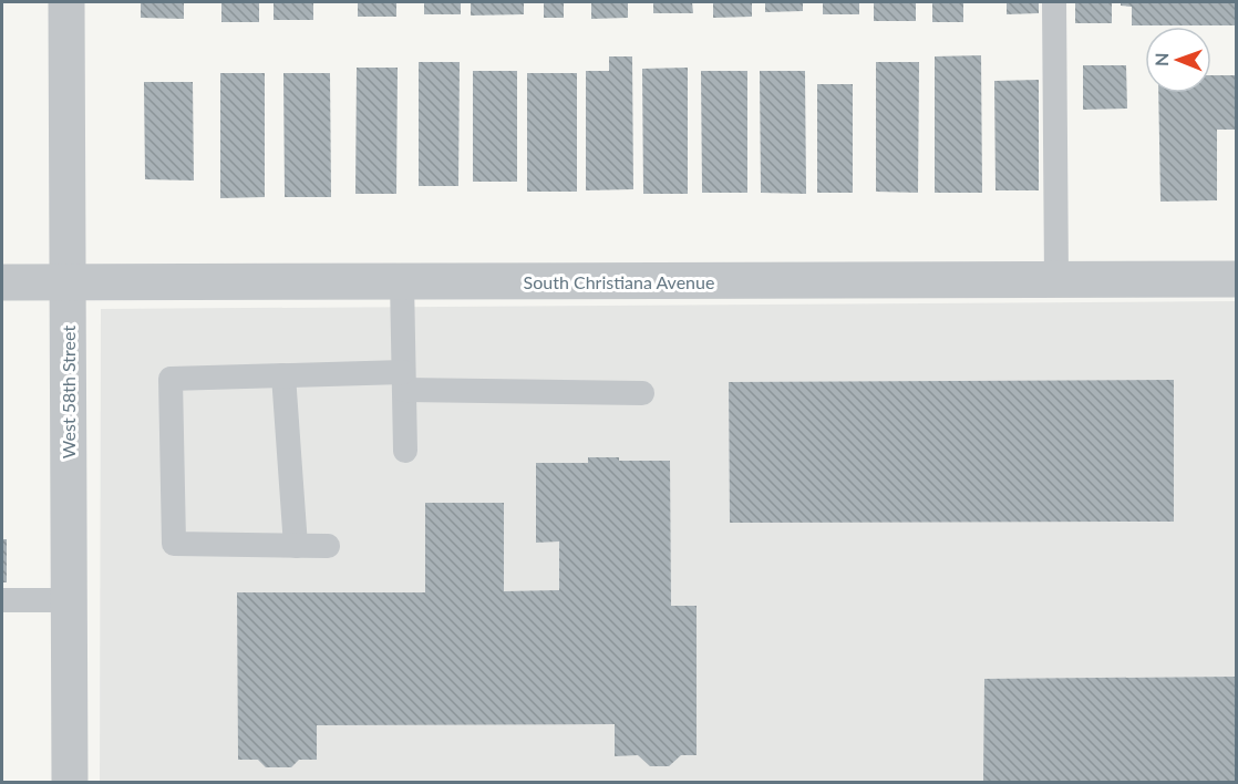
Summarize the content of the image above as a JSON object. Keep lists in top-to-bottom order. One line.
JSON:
{"streets":{"street":["South Christiana Avenue","West 58th Street"]},"crossings":[["South Christiana Avenue","West 58th Street"]],"north":"left"}
